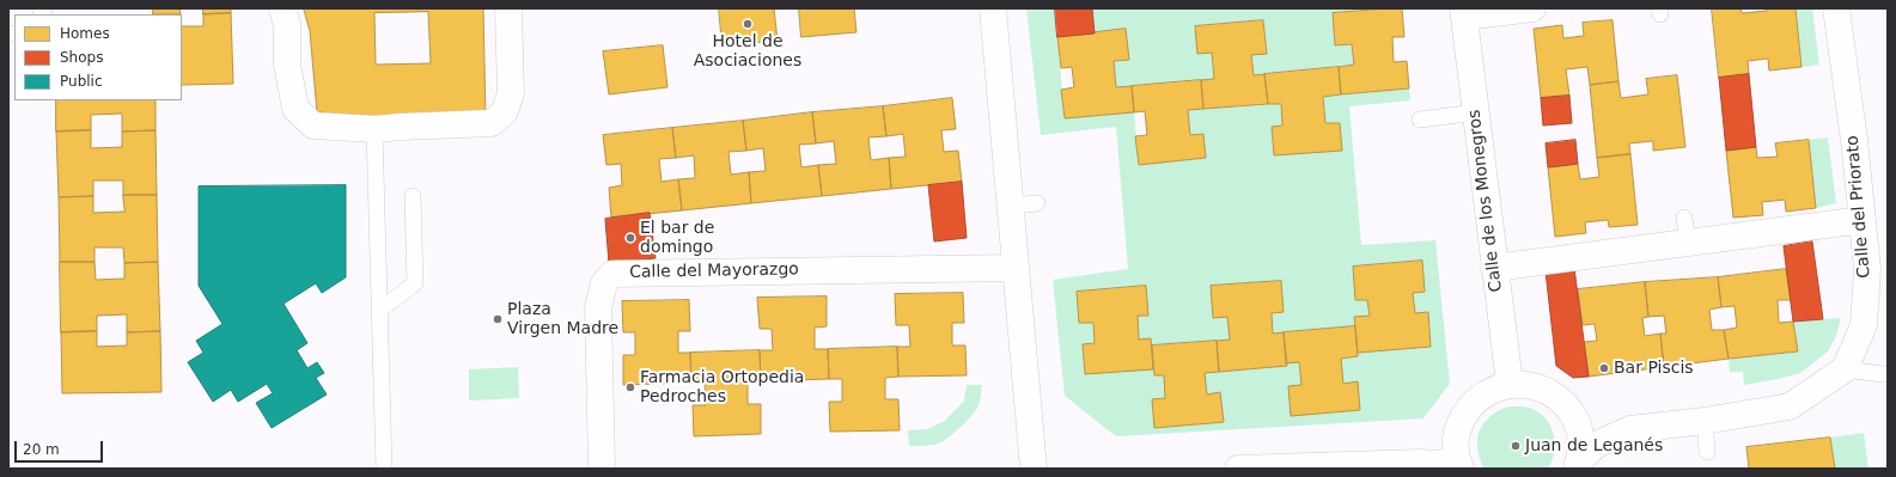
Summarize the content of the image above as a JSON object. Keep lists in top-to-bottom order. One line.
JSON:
{"streets":{"street":["Calle de los Monegros","Calle del Priorato","Calle del Mayorazgo"]},"places":["Hotel de Asociaciones","El bar de domingo","Plaza Virgen Madre","Bar Piscis","Farmacia Ortopedia Pedroches","Juan de Leganés"],"legend":["Homes","Shops","Public"],"scale_bar":"20 m"}
